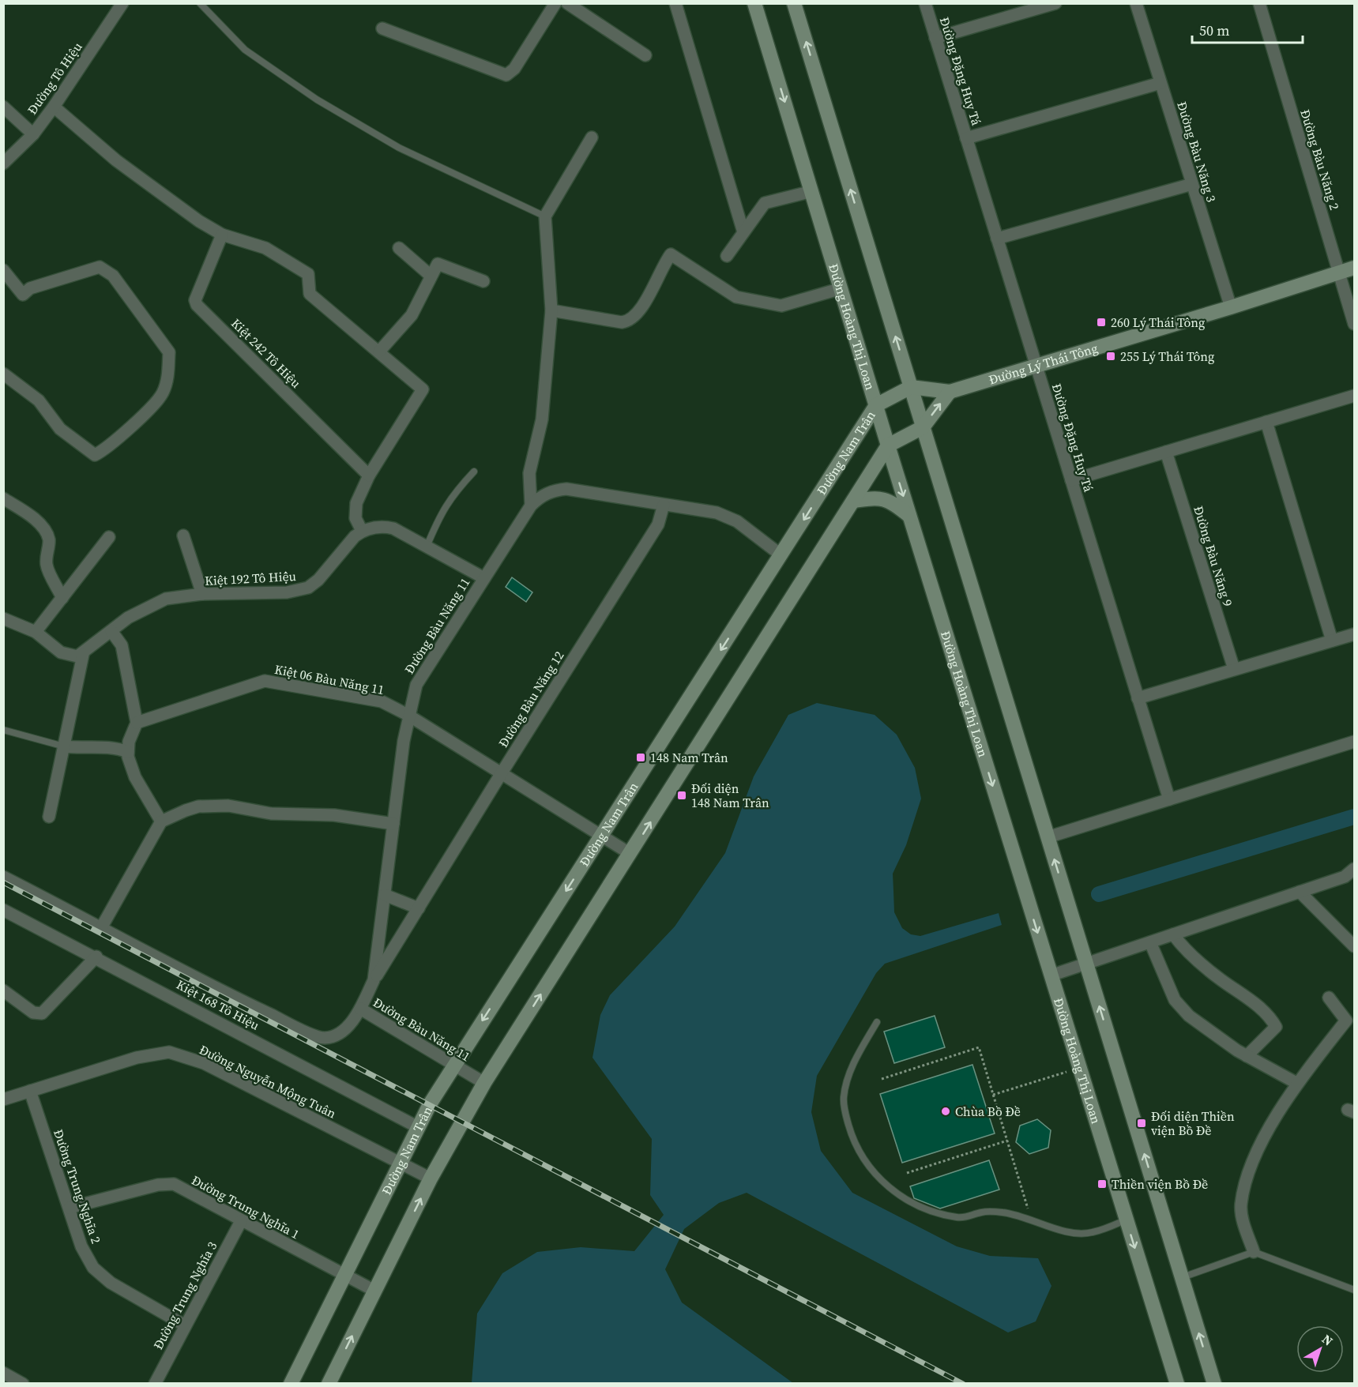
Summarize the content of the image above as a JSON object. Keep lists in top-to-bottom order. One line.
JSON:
{"streets":{"main road":["Đường Hoàng Thị Loan","Đường Lý Thái Tông","Đường Nam Trân"],"street":["Đường Đặng Huy Tá","Đường Tô Hiệu","Đường Bàu Năng 3","Đường Bàu Năng 2","Kiệt 242 Tô Hiệu","Đường Bàu Năng 9","Kiệt 192 Tô Hiệu","Đường Bàu Năng 11","Kiệt 06 Bàu Năng 11","Đường Bàu Năng 12","Kiệt 168 Tô Hiệu","Đường Nguyễn Mộng Tuân","Đường Trung Nghĩa 2","Đường Trung Nghĩa 1","Đường Trung Nghĩa 3"]},"crossings":[["Đường Đặng Huy Tá","Đường Lý Thái Tông"],["Đường Bàu Năng 3","Đường Lý Thái Tông"],["Đường Bàu Năng 2","Đường Lý Thái Tông"],["Đường Hoàng Thị Loan","Đường Nam Trân"],["Đường Nam Trân","Đường Bàu Năng 11"],["Đường Nam Trân","Kiệt 06 Bàu Năng 11"],["Đường Nam Trân","Kiệt 168 Tô Hiệu"],["Đường Nam Trân","Đường Nguyễn Mộng Tuân"],["Đường Nam Trân","Đường Trung Nghĩa 1"],["Đường Bàu Năng 11","Kiệt 06 Bàu Năng 11"],["Đường Bàu Năng 11","Đường Bàu Năng 12"],["Kiệt 06 Bàu Năng 11","Đường Bàu Năng 12"],["Đường Nguyễn Mộng Tuân","Đường Trung Nghĩa 2"],["Đường Trung Nghĩa 2","Đường Trung Nghĩa 1"],["Đường Trung Nghĩa 2","Đường Trung Nghĩa 3"],["Đường Trung Nghĩa 1","Đường Trung Nghĩa 3"]],"places":{"transit":["260 Lý Thái Tông","255 Lý Thái Tông","148 Nam Trân","Đối diện 148 Nam Trân","Đối diện Thiền viện Bồ Đề","Thiền viện Bồ Đề"],"other":["Chùa Bồ Đề"]},"scale_bar":"50 m","north":"top right"}
